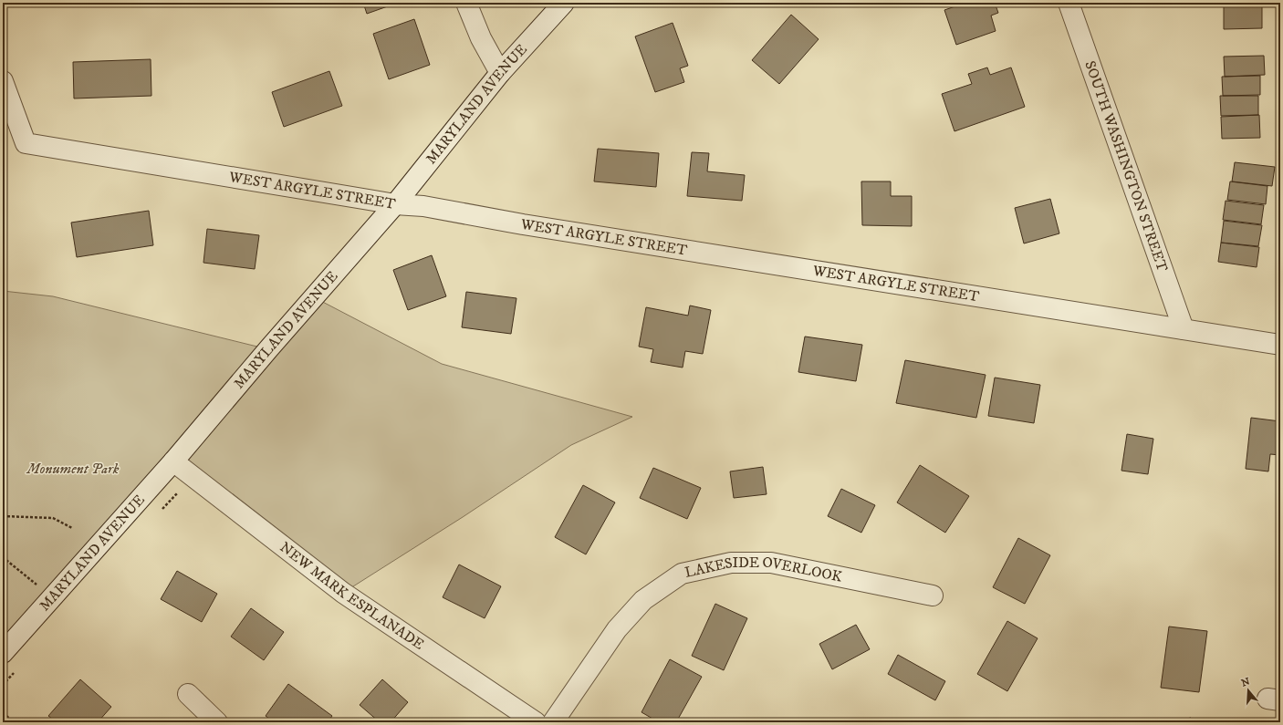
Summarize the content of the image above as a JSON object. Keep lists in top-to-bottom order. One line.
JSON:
{"streets":{"street":["MARYLAND AVENUE","SOUTH WASHINGTON STREET","WEST ARGYLE STREET","LAKESIDE OVERLOOK","NEW MARK ESPLANADE"]},"crossings":[["MARYLAND AVENUE","WEST ARGYLE STREET"],["MARYLAND AVENUE","NEW MARK ESPLANADE"],["SOUTH WASHINGTON STREET","WEST ARGYLE STREET"]],"parks":["Monument Park"],"north":"top"}
